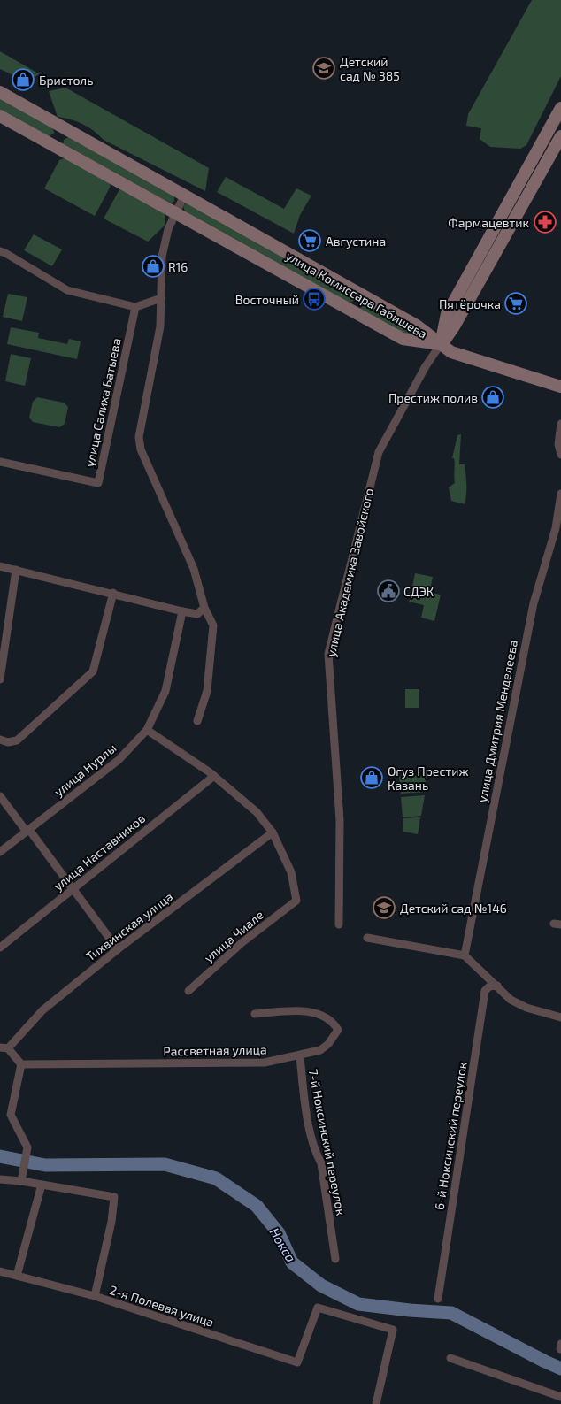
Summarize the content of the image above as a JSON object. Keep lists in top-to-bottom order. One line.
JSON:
{"streets":{"street":["улица Комиссара Габишева","улица Салиха Батыева","улица Академика Завойского","улица Дмитрия Менделеева","улица Нурлы","улица Наставников","Тихвинская улица","улица Чиале","Рассветная улица","6-й Ноксинский переулок","7-й Ноксинский переулок","2-я Полевая улица"]},"crossings":[["улица Комиссара Габишева","улица Академика Завойского"],["Тихвинская улица","улица Чиале"],["Рассветная улица","7-й Ноксинский переулок"]],"water":["Нокса"],"places":{"school or university":["Детский сад № 385","Детский сад №146"],"shop":["Бристоль","R16","Престиж полив","Огуз Престиж Казань"],"pharmacy":["Фармацевтик"],"supermarket":["Августина","Пятёрочка"],"bus stop":["Восточный"],"public building":["СДЭК"]}}
